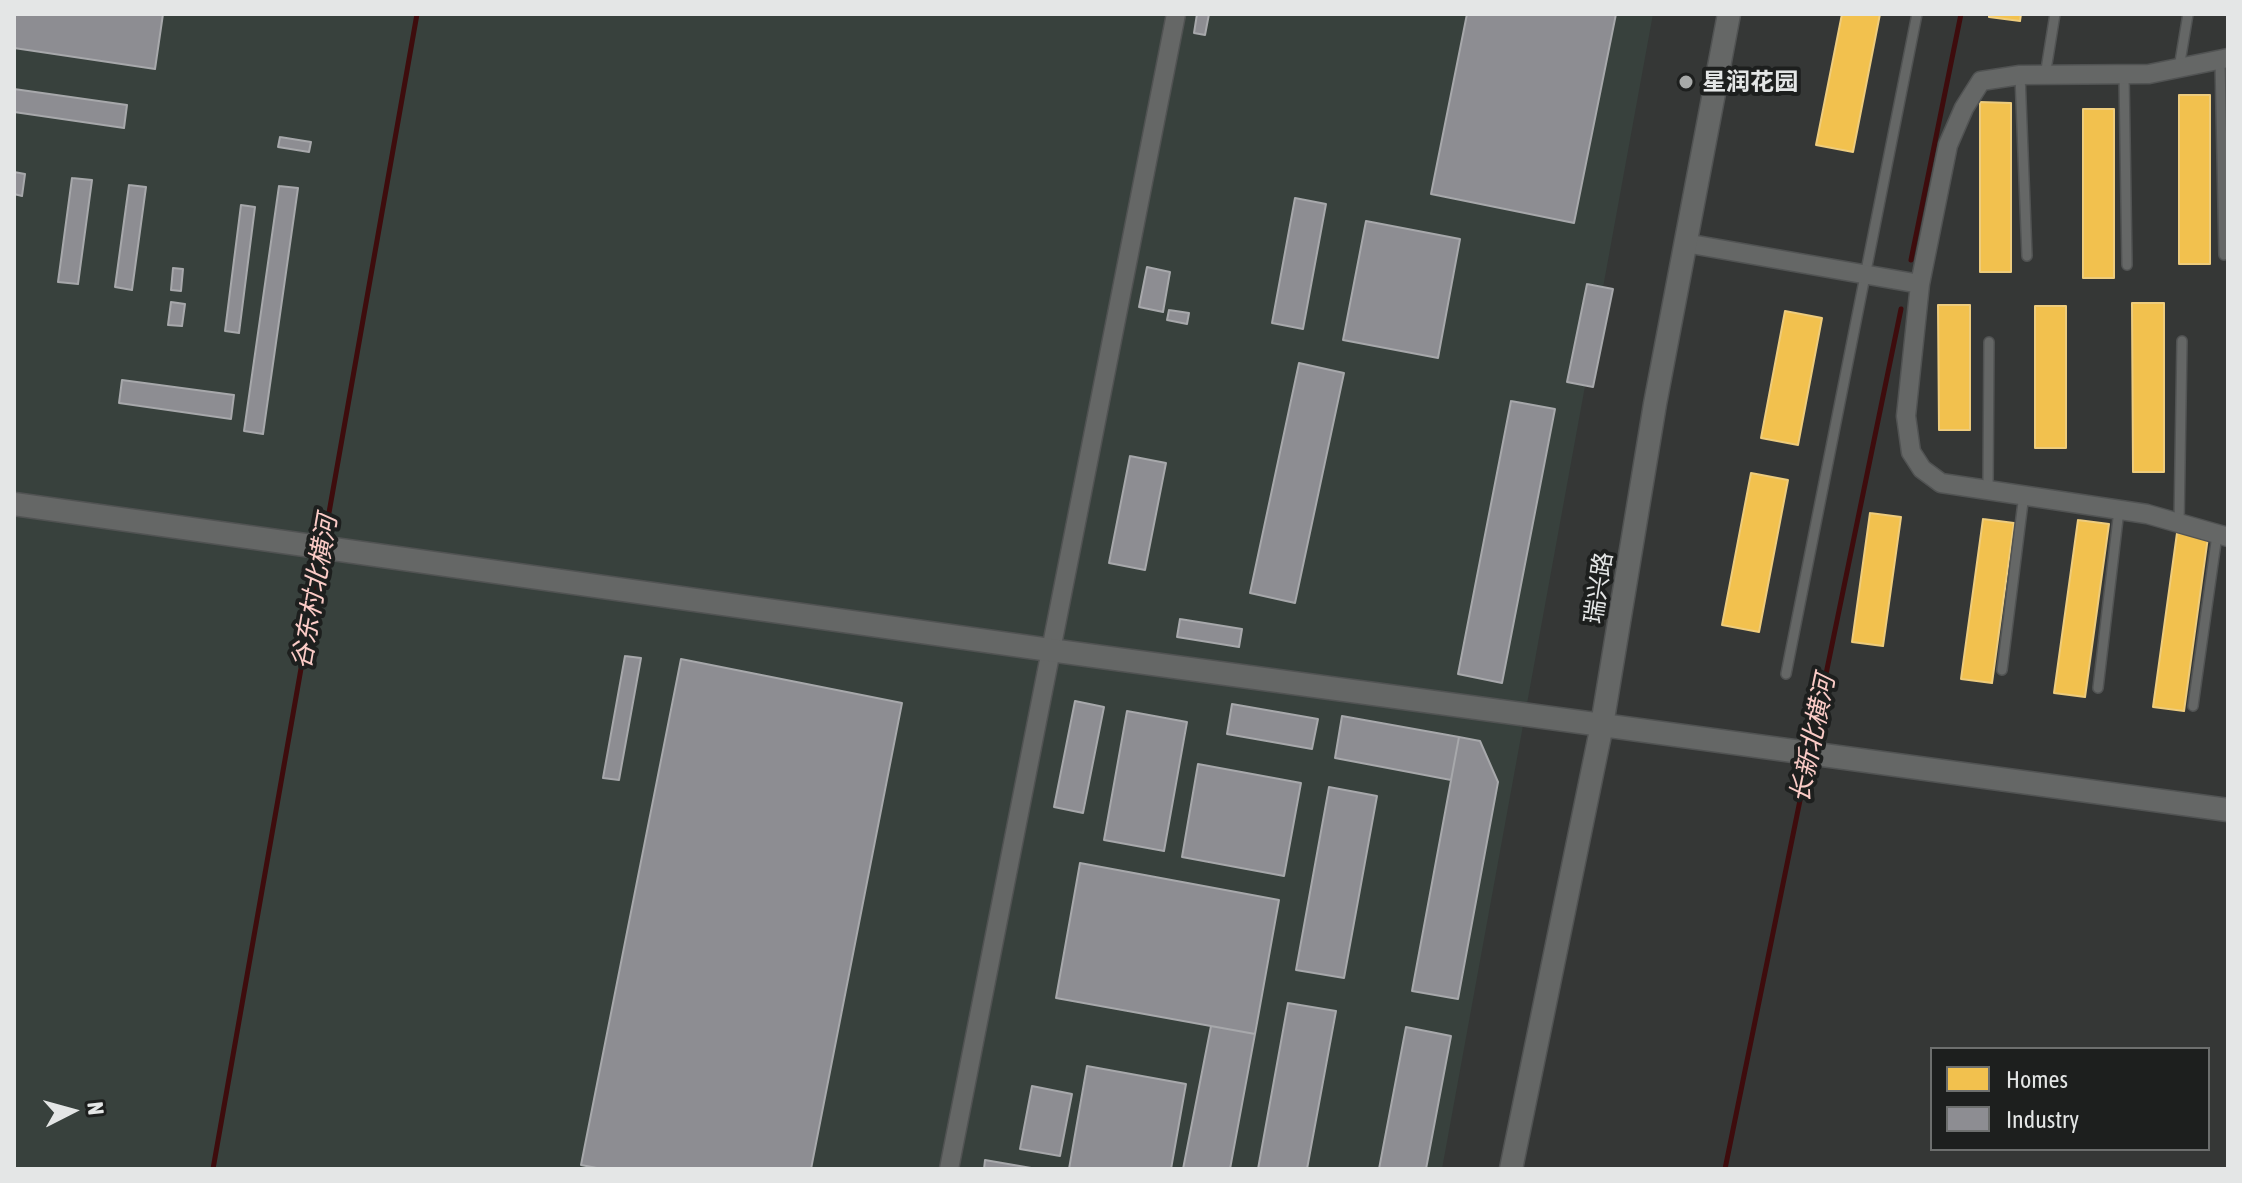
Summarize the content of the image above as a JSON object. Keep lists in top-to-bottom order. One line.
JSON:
{"streets":{"street":["瑞兴路"]},"water":["谷东村北横河","长新北横河"],"places":["星润花园"],"legend":["Homes","Industry"],"north":"right"}
